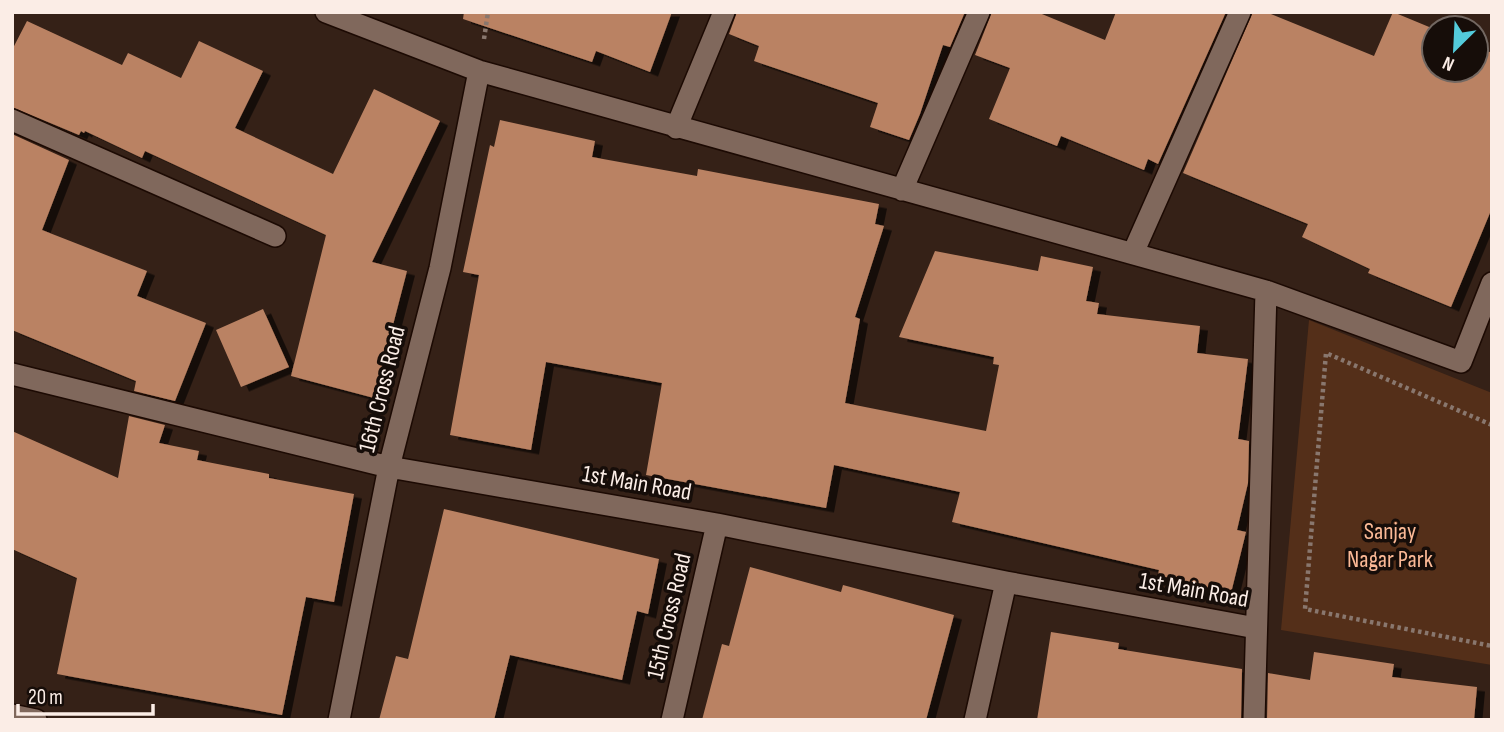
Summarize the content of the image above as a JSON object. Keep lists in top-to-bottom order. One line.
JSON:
{"streets":{"street":["16th Cross Road","1st Main Road","15th Cross Road"]},"crossings":[["16th Cross Road","1st Main Road"],["1st Main Road","15th Cross Road"]],"parks":["Sanjay Nagar Park"],"scale_bar":"20 m","north":"bottom left"}
